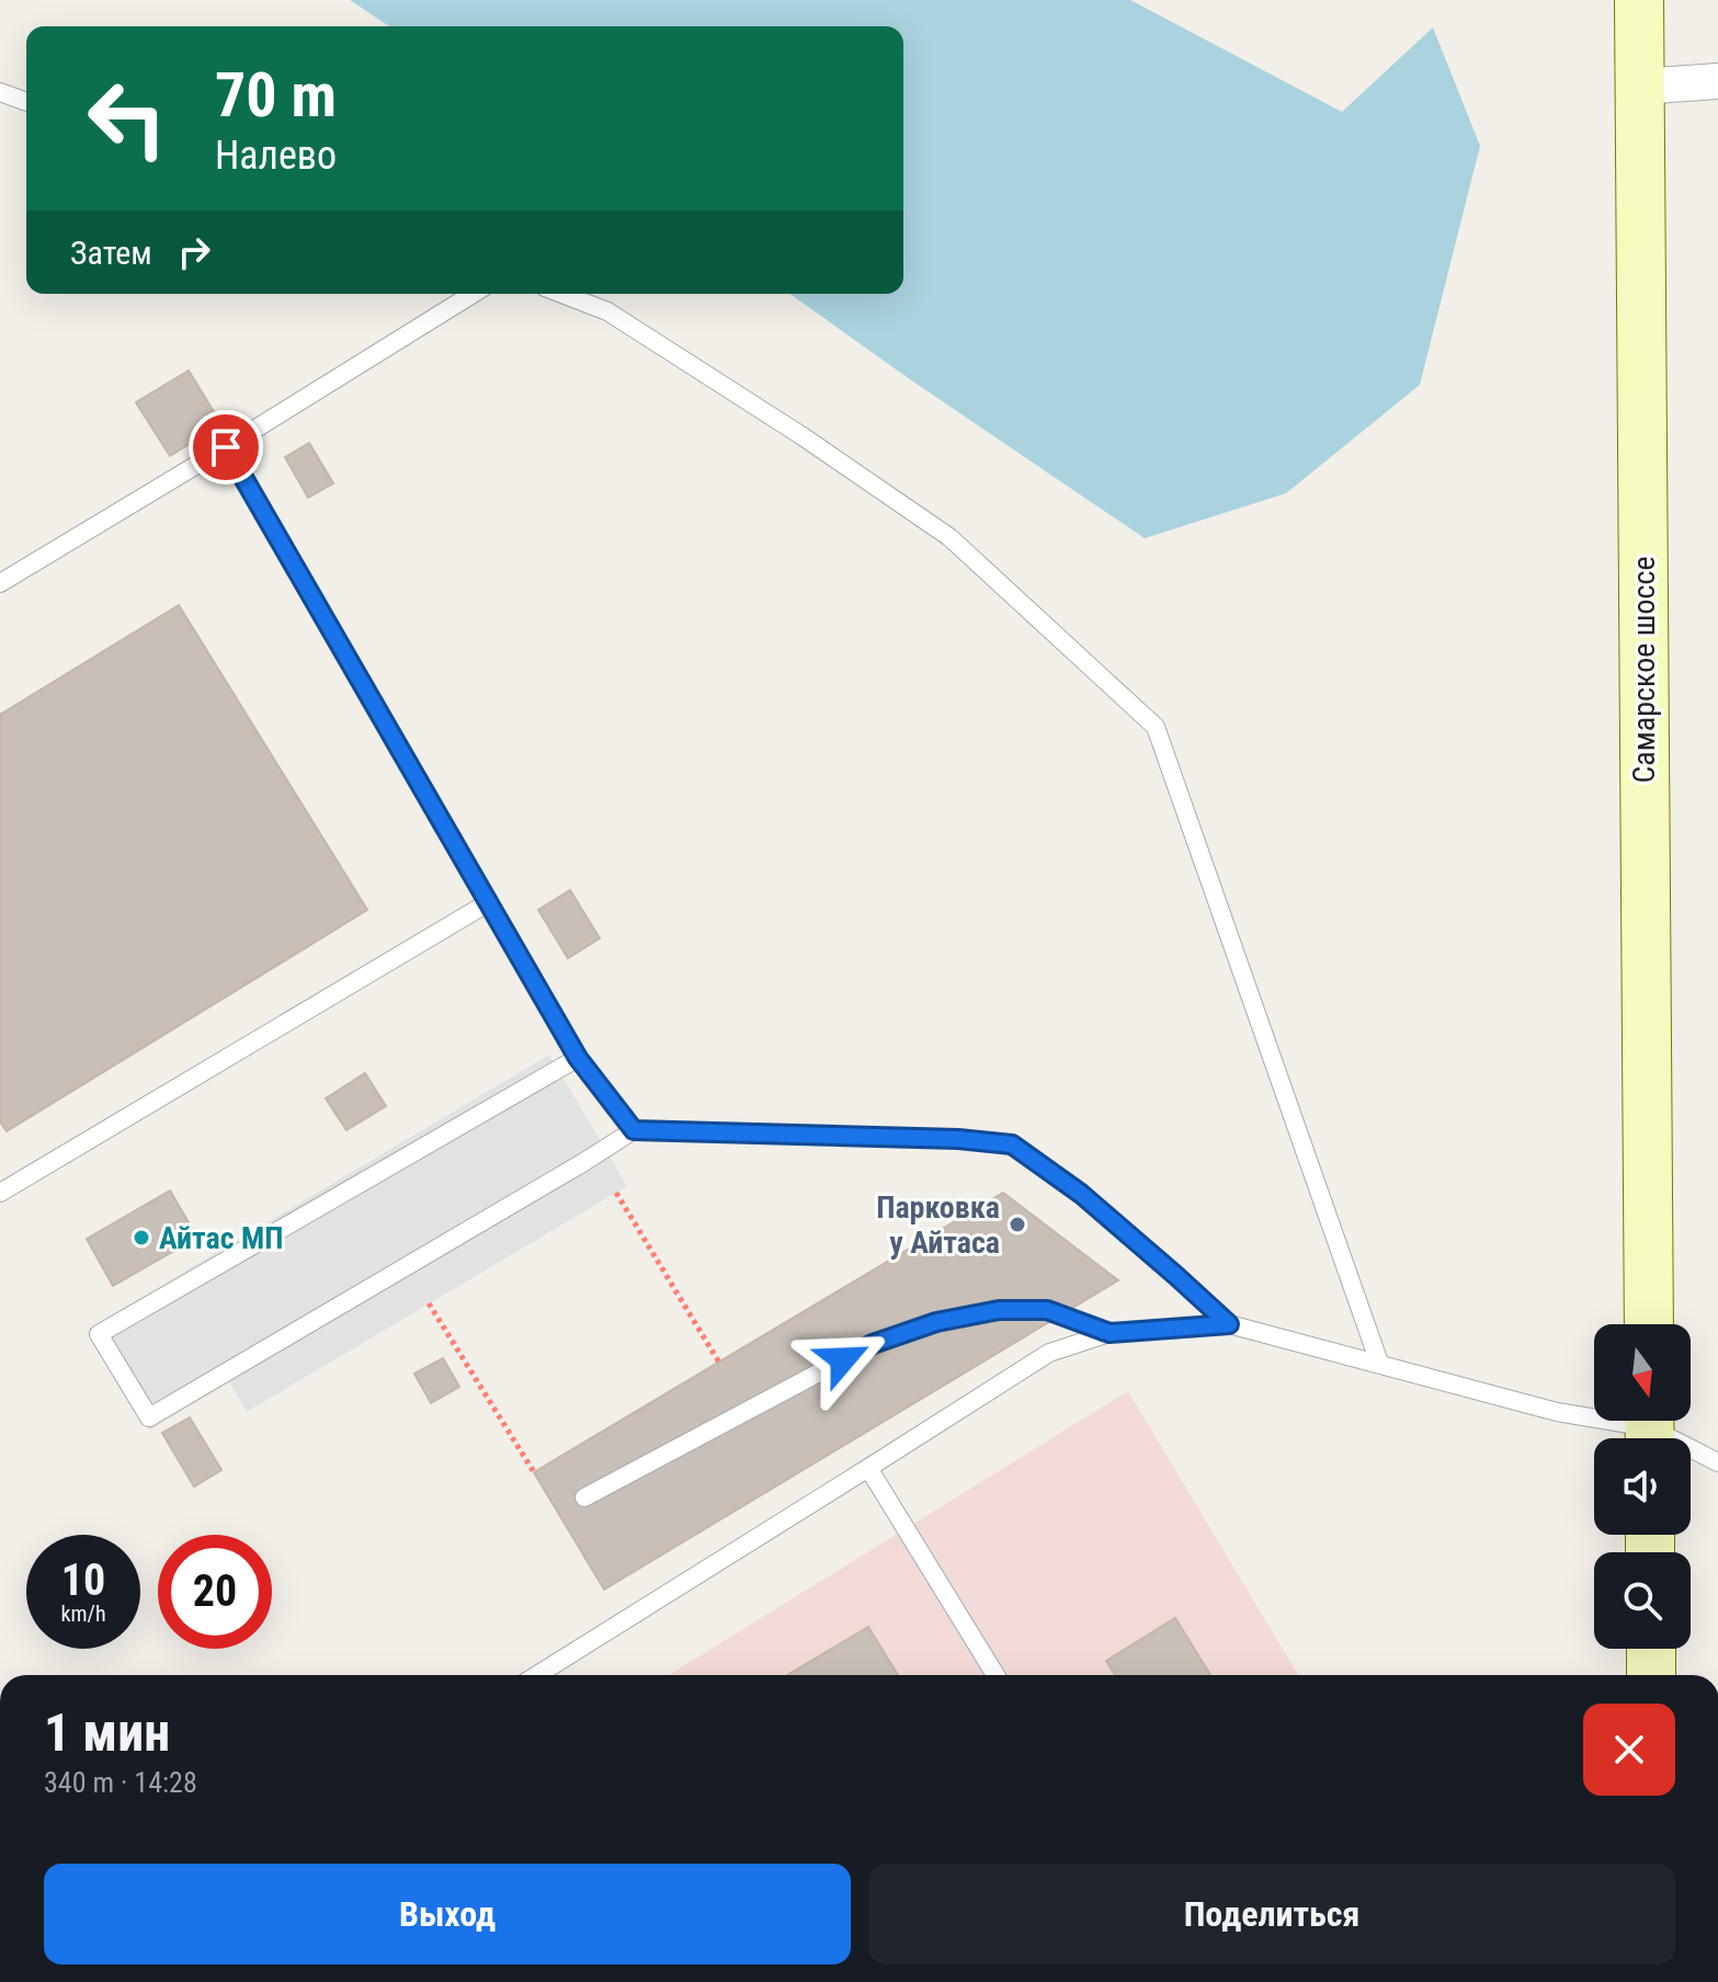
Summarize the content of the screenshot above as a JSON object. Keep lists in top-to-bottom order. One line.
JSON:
{"streets":{"street":["Самарское шоссе"]},"places":["Парковка у Айтаса","Айтас МП"],"north":"bottom","page":{"turn":["70 m","Налево"],"then":"Затем","speed":"10 km/h","limit":"20","heading":["1 мин","340 m · 14:28"],"buttons":["Выход","Поделиться"]}}
